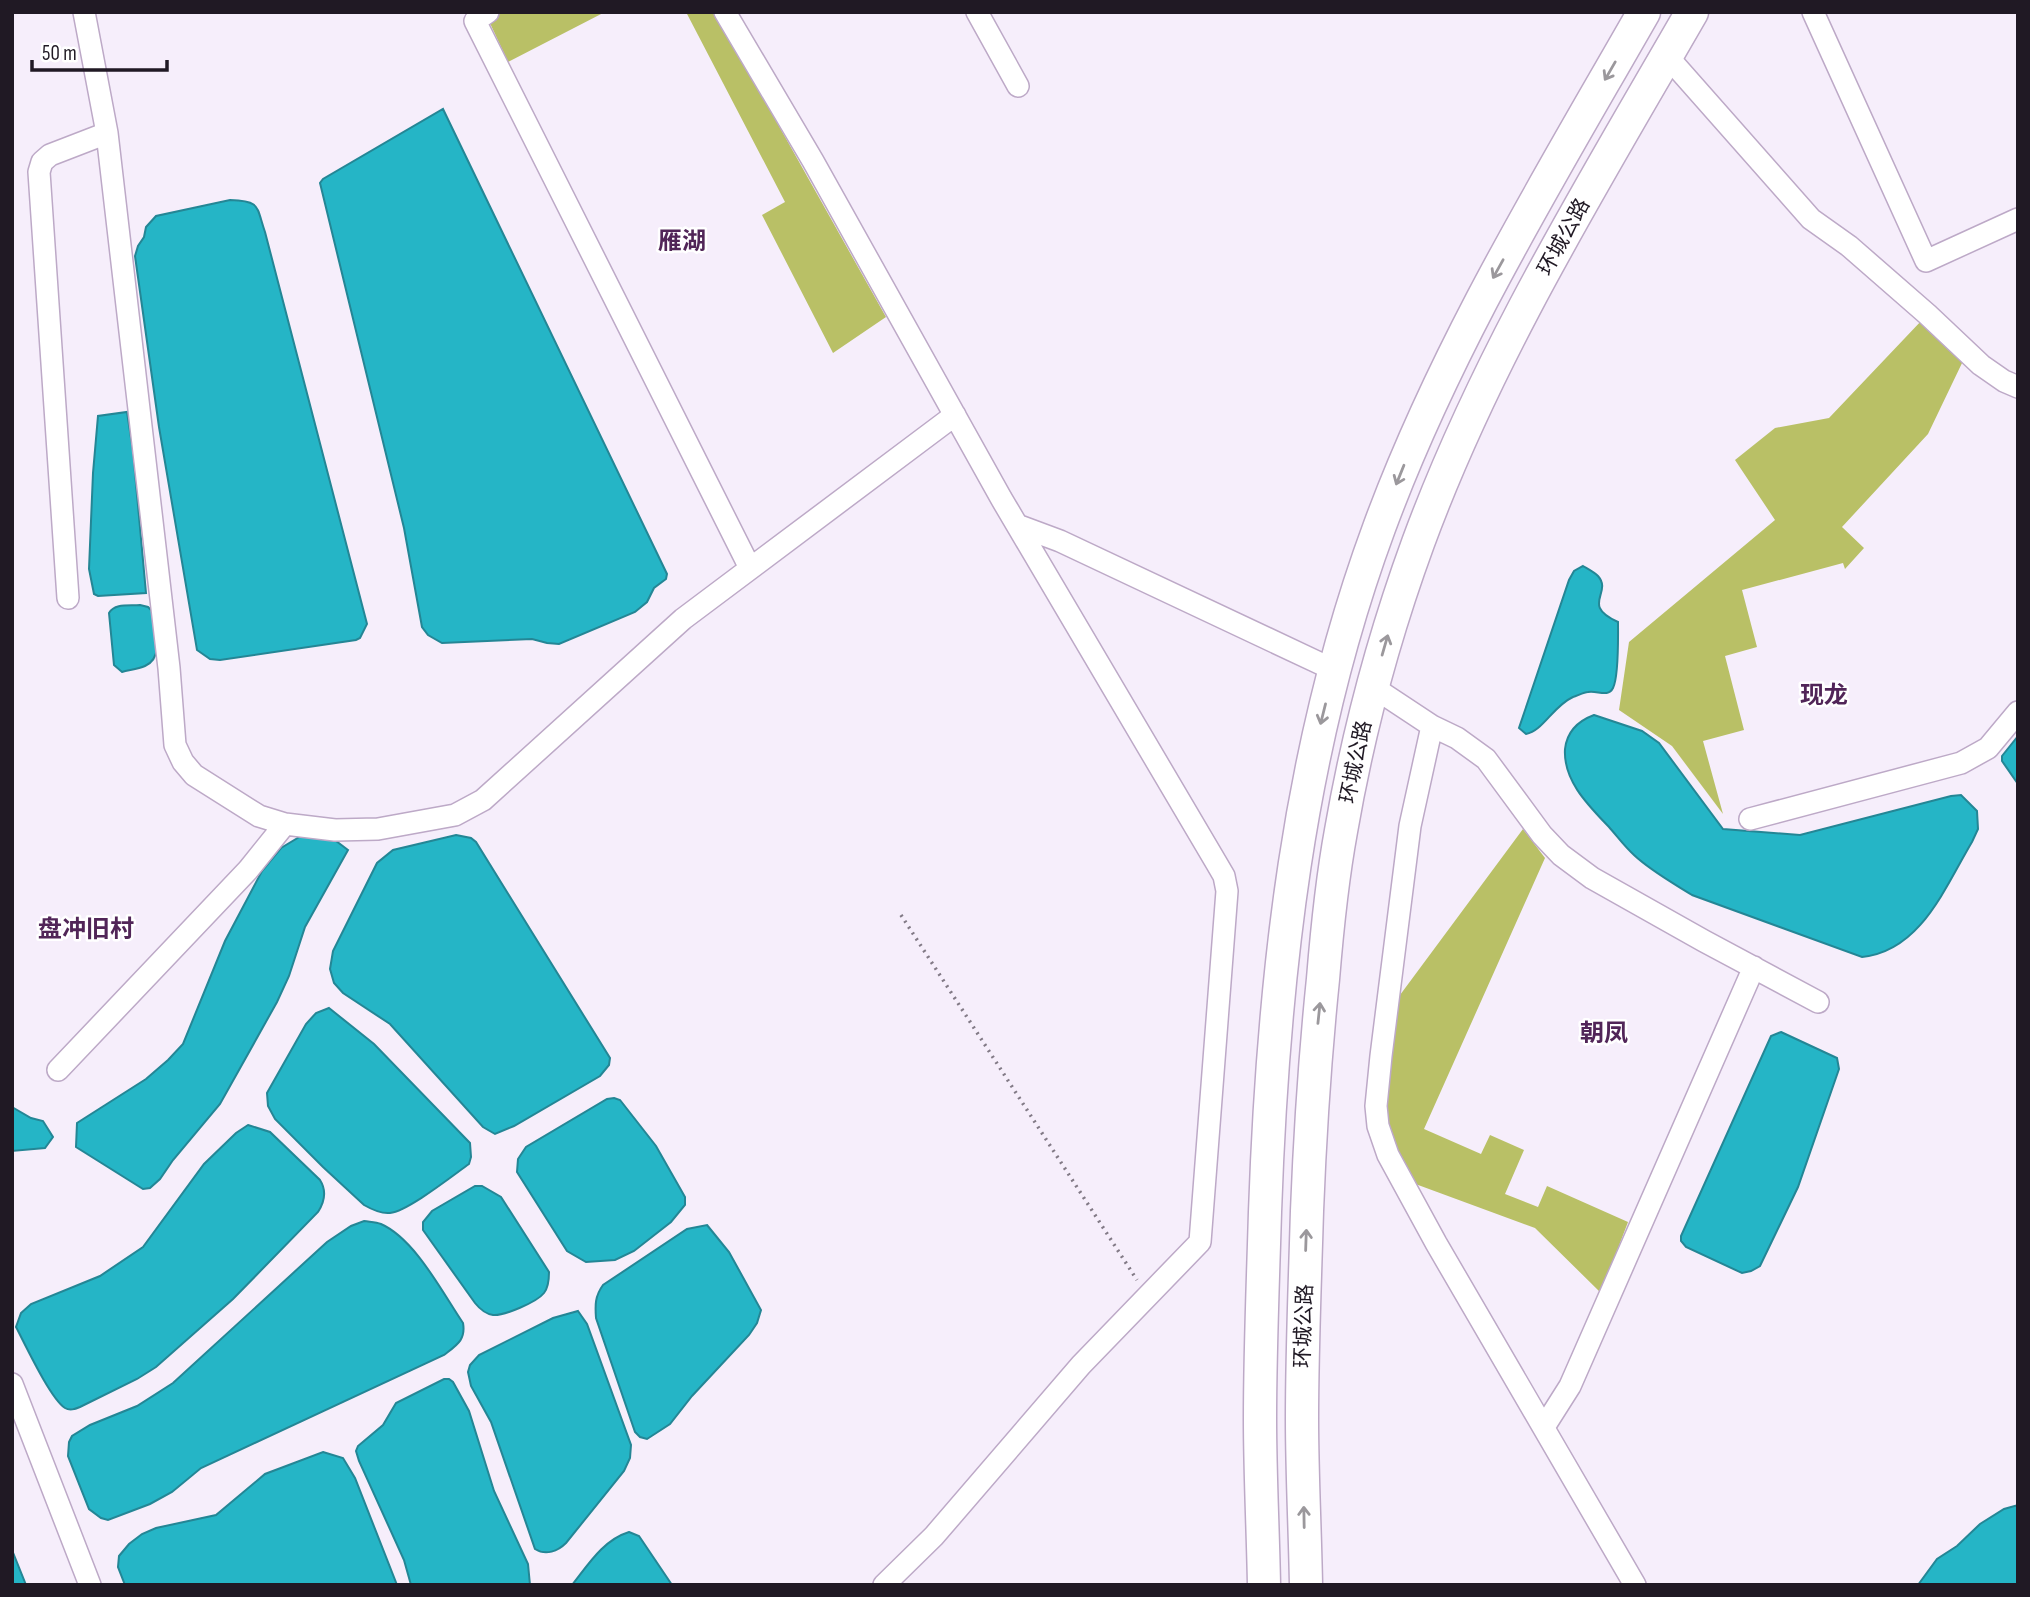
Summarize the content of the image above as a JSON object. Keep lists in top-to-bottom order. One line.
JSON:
{"streets":{"highway":["环城公路"]},"districts":["雁湖","现龙","盘冲旧村","朝凤"],"scale_bar":"50 m"}
